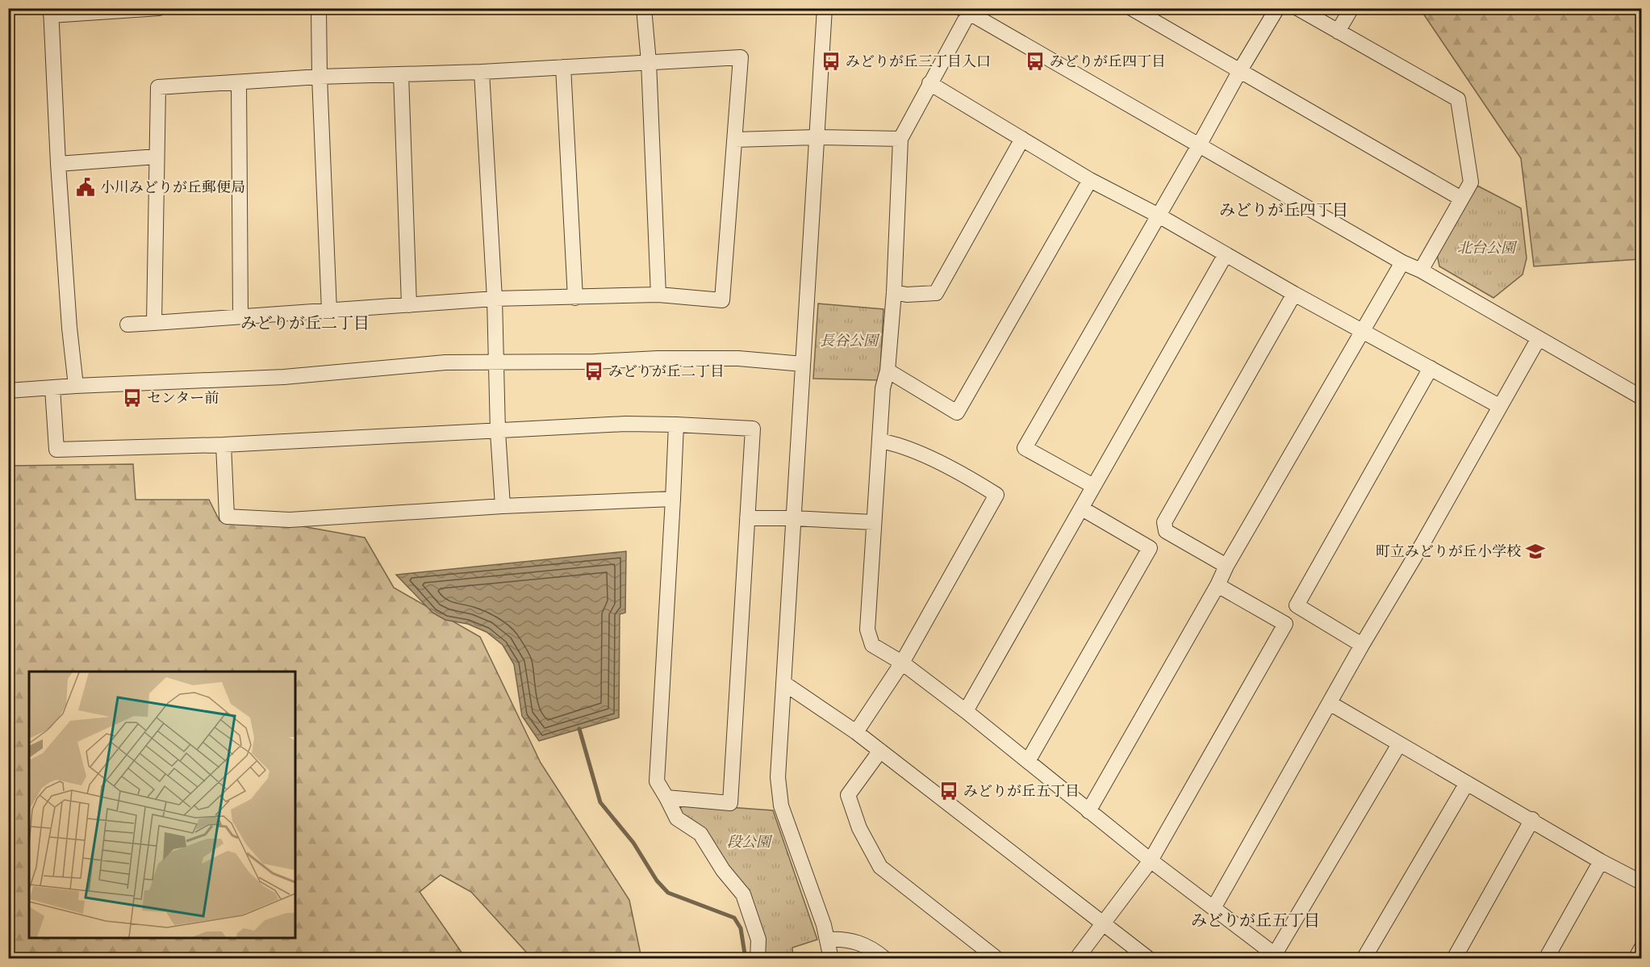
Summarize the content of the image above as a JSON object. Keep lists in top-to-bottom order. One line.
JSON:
{"districts":["みどりが丘四丁目","みどりが丘二丁目","みどりが丘五丁目"],"parks":["北台公園","長谷公園","段公園"],"places":{"bus stop":["みどりが丘三丁目入口","みどりが丘四丁目","みどりが丘二丁目","センター前","みどりが丘五丁目"],"public building":["小川みどりが丘郵便局"],"school or university":["町立みどりが丘小学校"]}}
